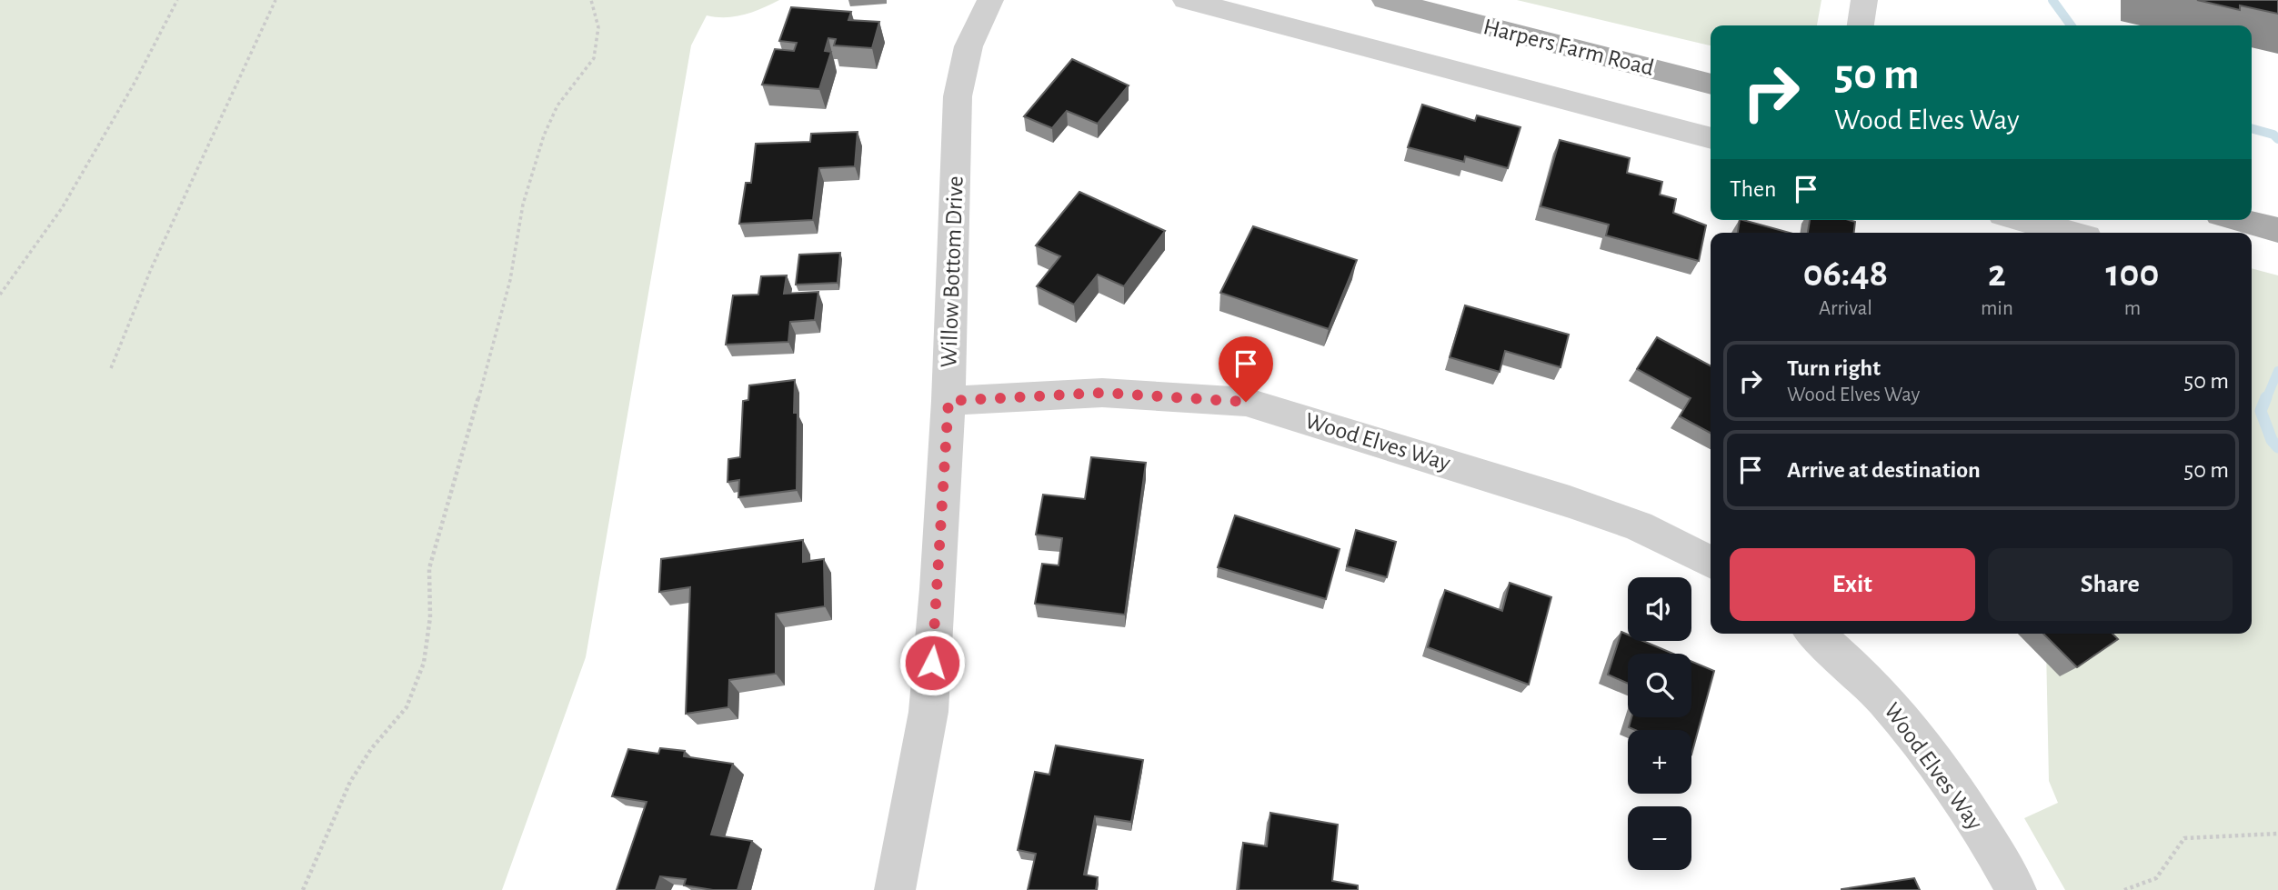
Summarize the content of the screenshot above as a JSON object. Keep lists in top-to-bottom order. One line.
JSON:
{"streets":{"main road":["Harpers Farm Road"],"street":["Willow Bottom Drive","Wood Elves Way"]},"crossings":[["Willow Bottom Drive","Wood Elves Way"]],"page":{"turn":["50 m","Wood Elves Way"],"then":"Then","eta":["06:48","Arrival","2","min","100","m"],"list":[{"name":"Turn right","note":"Wood Elves Way","value":"50 m"},{"name":"Arrive at destination","value":"50 m"}],"buttons":["Exit","Share"],"map_buttons":["+","−"]}}
